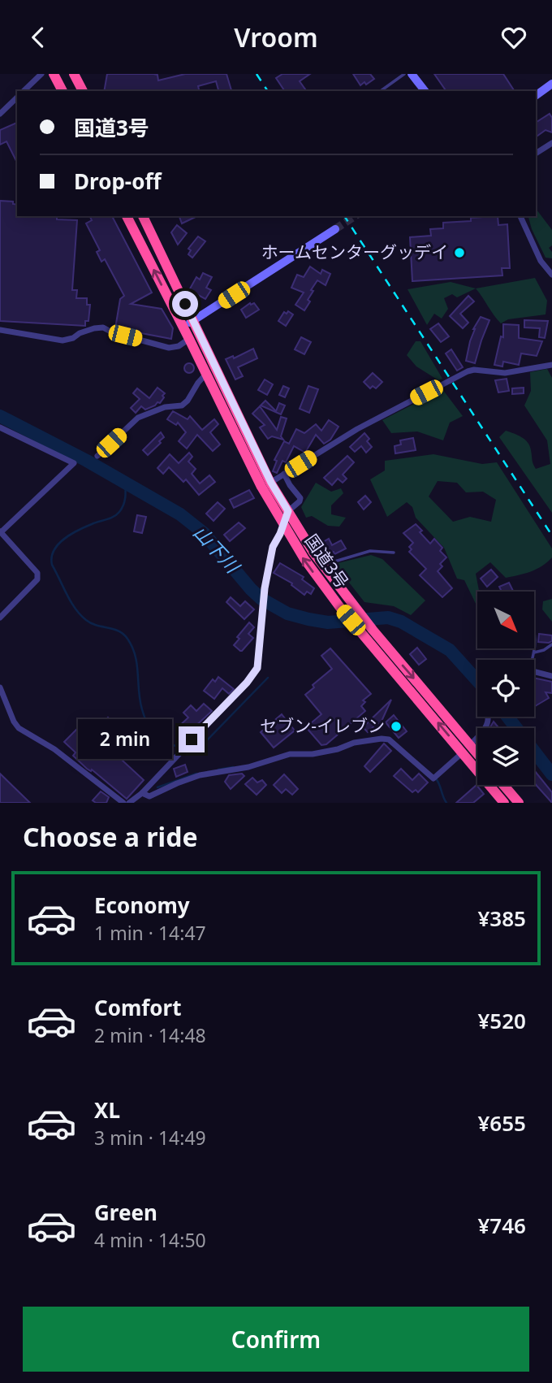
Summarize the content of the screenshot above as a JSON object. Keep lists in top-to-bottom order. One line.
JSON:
{"streets":{"highway":["国道3号"]},"water":["山下川"],"places":["ホームセンターグッデイ","セブン-イレブン"],"north":"bottom right","page":{"header":"Vroom","banner":["国道3号","Drop-off"],"bubble":"2 min","heading":"Choose a ride","list":[{"name":"Economy","note":"1 min · 14:47","value":"¥385"},{"name":"Comfort","note":"2 min · 14:48","value":"¥520"},{"name":"XL","note":"3 min · 14:49","value":"¥655"},{"name":"Green","note":"4 min · 14:50","value":"¥746"}],"buttons":"Confirm"}}
